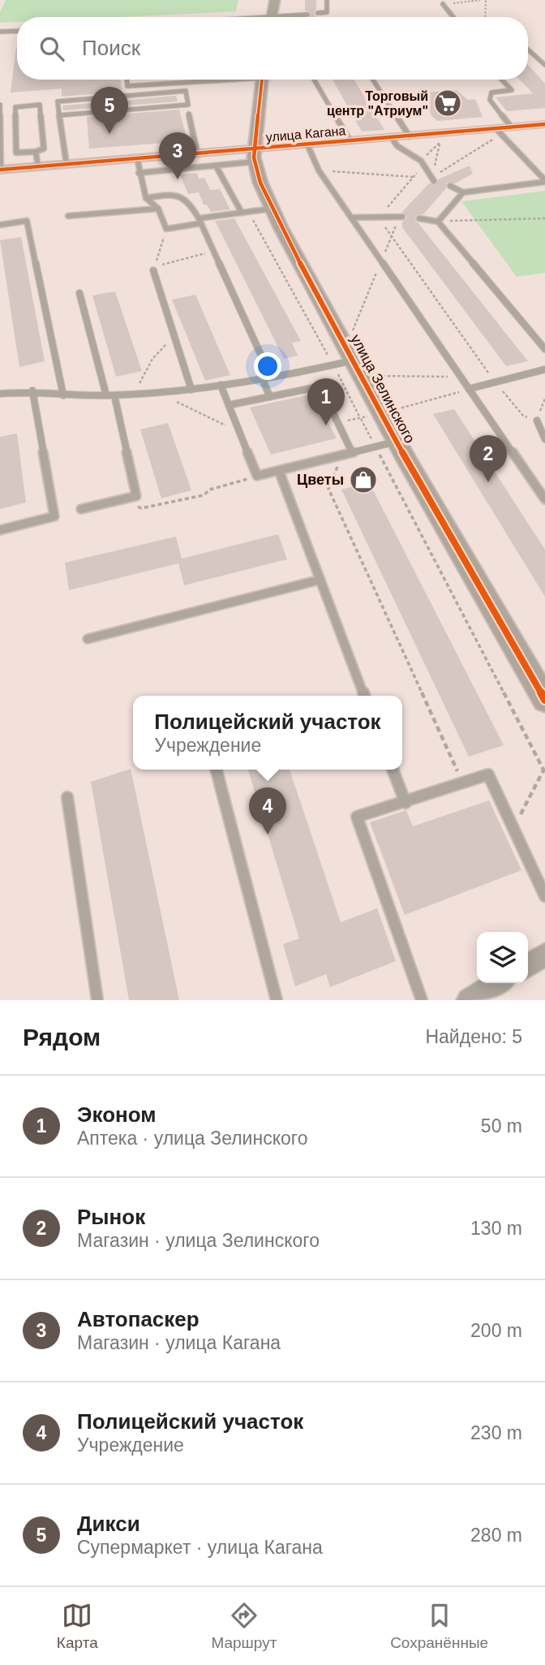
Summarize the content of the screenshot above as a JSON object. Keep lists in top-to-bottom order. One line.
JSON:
{"streets":{"street":["улица Кагана","улица Зелинского"]},"crossings":[["улица Кагана","улица Зелинского"]],"places":{"supermarket":["Торговый центр \"Атриум\""],"shop":["Цветы"]},"page":{"search":"Поиск","pins":["5","3","1","2","4"],"popup":["Полицейский участок","Учреждение"],"heading":["Рядом","Найдено: 5"],"list":[{"mark":"1","name":"Эконом","note":"Аптека · улица Зелинского","value":"50 m"},{"mark":"2","name":"Рынок","note":"Магазин · улица Зелинского","value":"130 m"},{"mark":"3","name":"Автопаскер","note":"Магазин · улица Кагана","value":"200 m"},{"mark":"4","name":"Полицейский участок","note":"Учреждение","value":"230 m"},{"mark":"5","name":"Дикси","note":"Супермаркет · улица Кагана","value":"280 m"}],"nav":["Карта","Маршрут","Сохранённые"]}}
